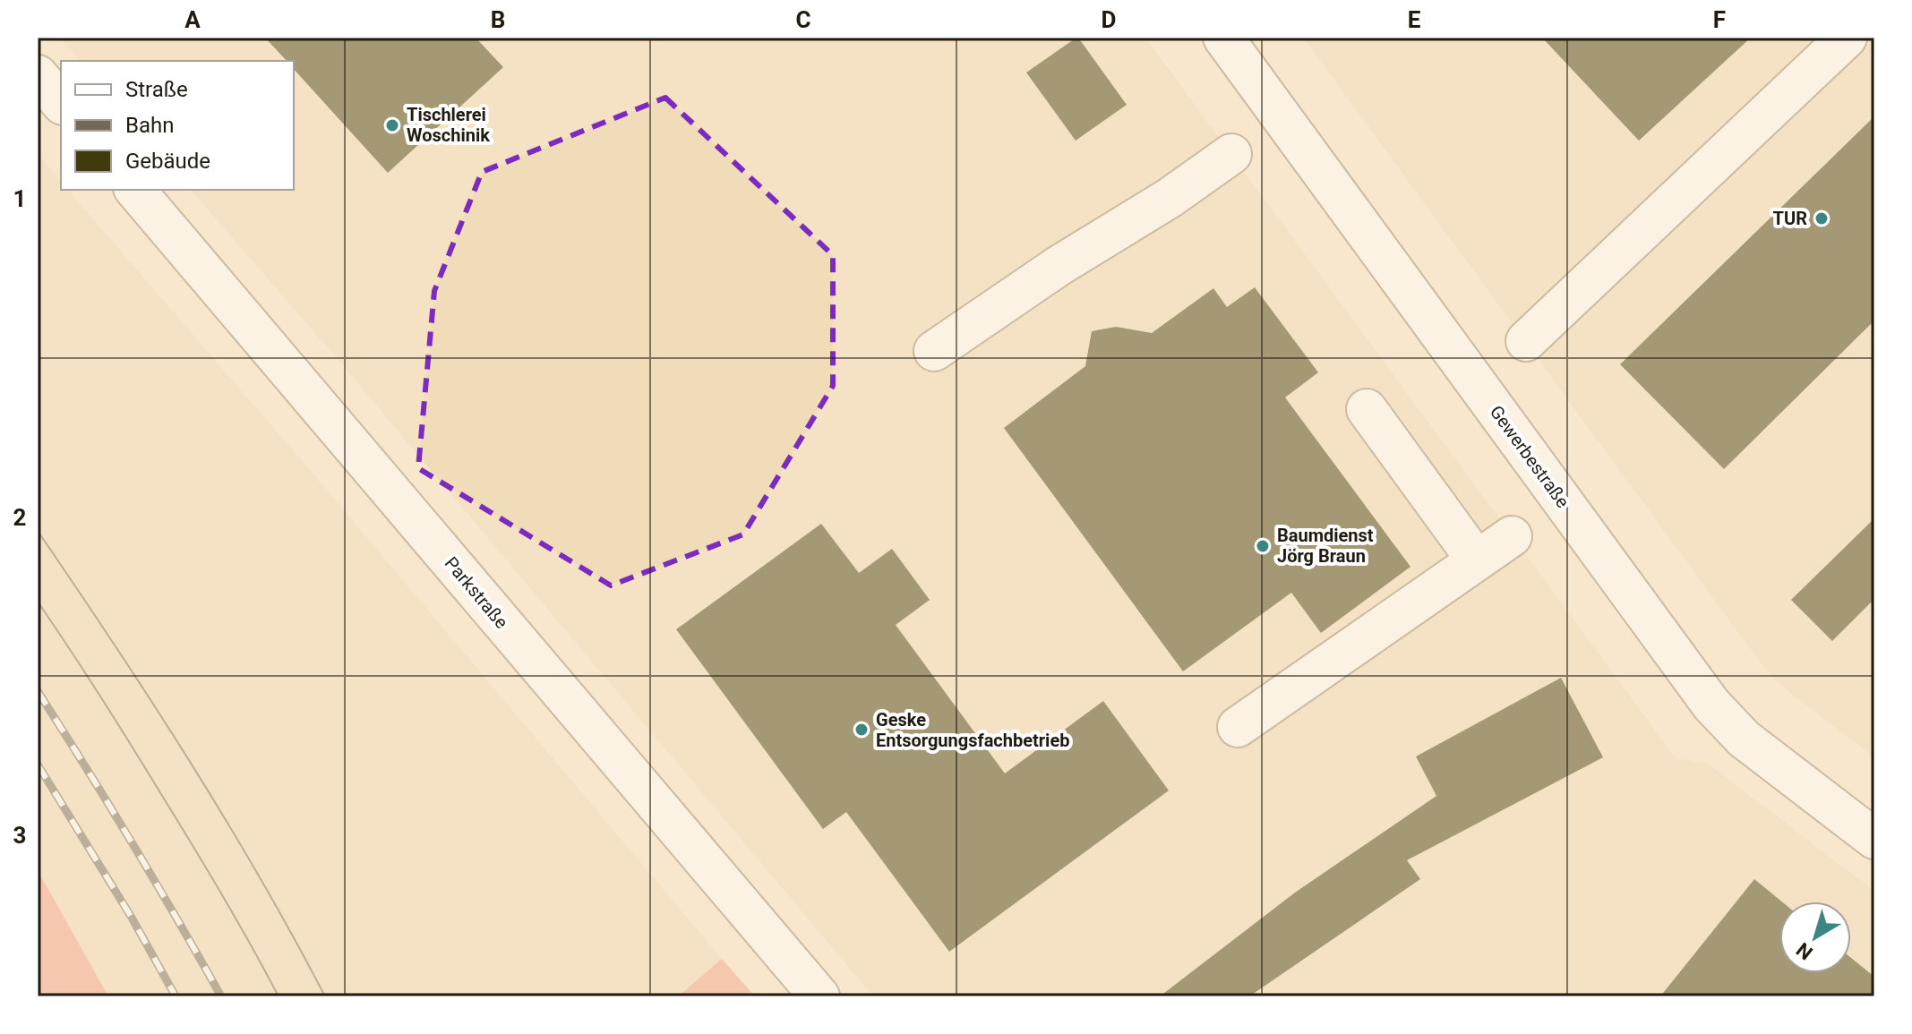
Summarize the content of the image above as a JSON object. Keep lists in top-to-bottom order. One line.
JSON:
{"streets":{"street":["Gewerbestraße","Parkstraße"]},"places":["Tischlerei Woschinik","TUR","Baumdienst Jörg Braun","Geske Entsorgungsfachbetrieb"],"legend":["Straße","Bahn","Gebäude"],"north":"bottom left","grid":{"columns":["A","B","C","D","E","F"],"rows":["1","2","3"]}}
